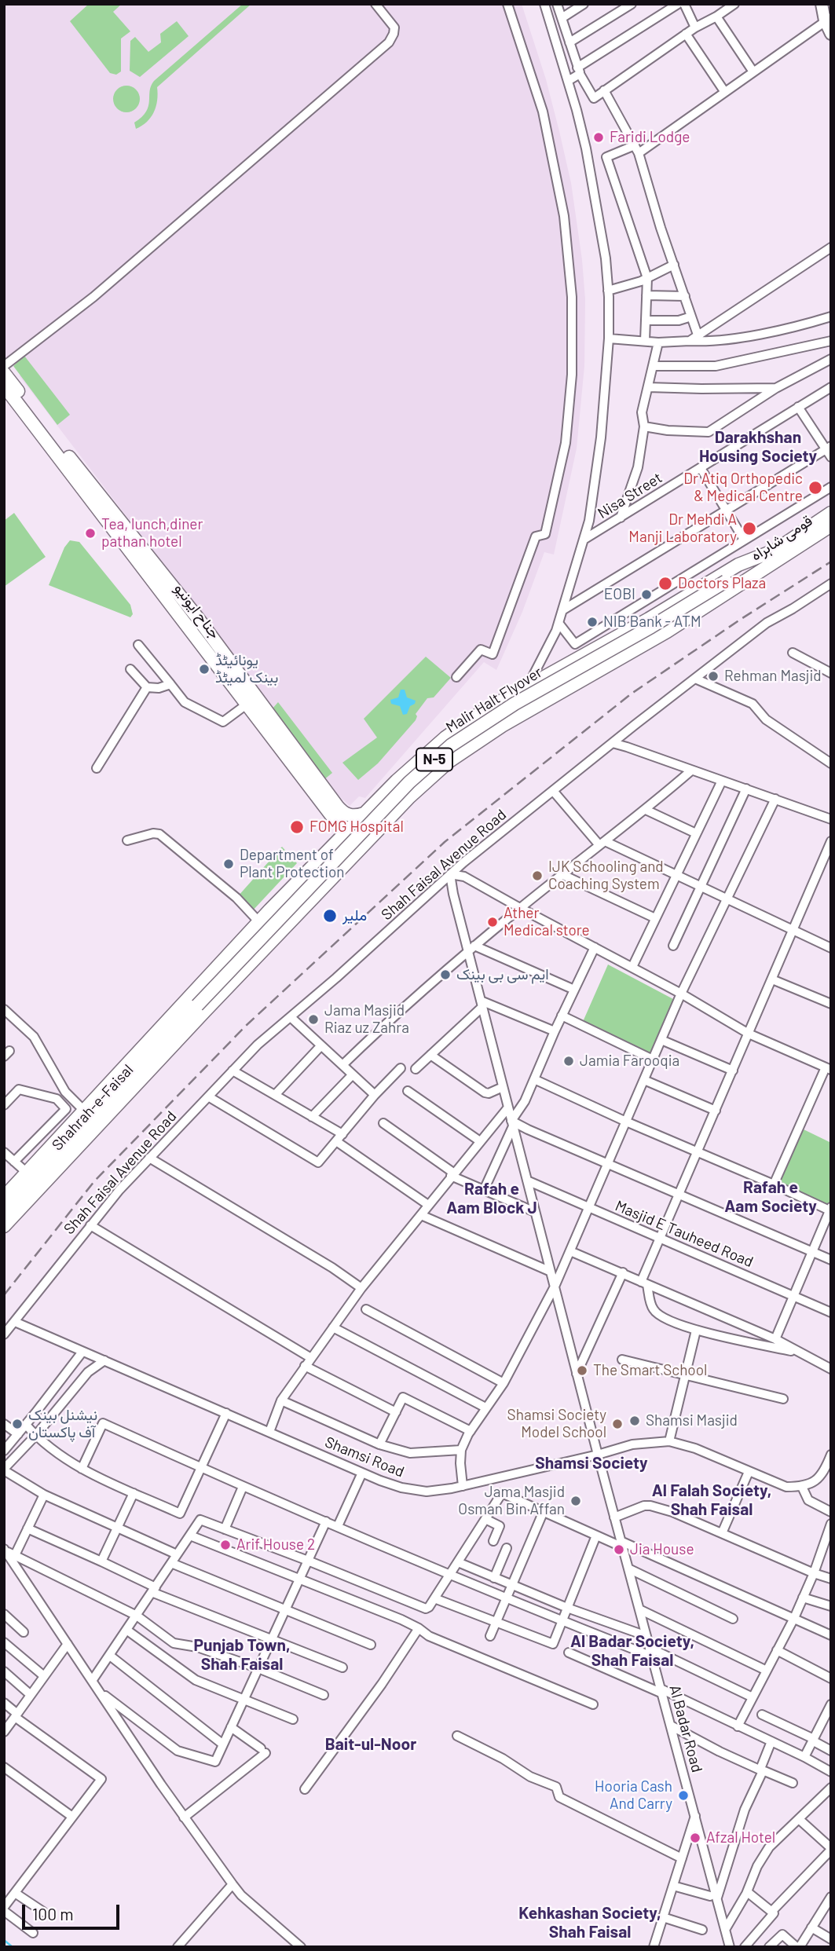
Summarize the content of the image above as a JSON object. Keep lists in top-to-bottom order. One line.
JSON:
{"streets":{"highway":["قومی شاہراہ","جناح ایونیو","Malir Halt Flyover","N-5","Shahrah-e-Faisal"],"street":["Nisa Street","Shah Faisal Avenue Road","Masjid E Tauheed Road","Shamsi Road","Al Badar Road"]},"crossings":[["قومی شاہراہ","Malir Halt Flyover"],["Malir Halt Flyover","Shahrah-e-Faisal"],["Shah Faisal Avenue Road","Shamsi Road"],["Shah Faisal Avenue Road","Al Badar Road"],["Masjid E Tauheed Road","Al Badar Road"],["Shamsi Road","Al Badar Road"]],"districts":["Darakhshan Housing Society","Rafah e Aam Society","Rafah e Aam Block J","Shamsi Society","Al Falah Society, Shah Faisal","Al Badar Society, Shah Faisal","Punjab Town, Shah Faisal","Bait-ul-Noor","Kehkashan Society, Shah Faisal"],"places":["Faridi Lodge","Dr Atiq Orthopedic & Medical Centre","Dr Mehdi A Manji Laboratory","Tea, lunch,diner pathan hotel","Doctors Plaza","EOBI","NIB Bank - ATM","یونائیٹڈ بینک لمیٹڈ","Rehman Masjid","FOMG Hospital","Department of Plant Protection","IJK Schooling and Coaching System","ملیر","Ather Medical store","ایم سی بی بینک","Jama Masjid Riaz uz Zahra","Jamia Farooqia","The Smart School","Shamsi Masjid","نیشنل بینک آف پاکستان","Shamsi Society Model School","Jama Masjid Osman Bin Affan","Arif House 2","Jia House","Hooria Cash And Carry","Afzal Hotel"],"scale_bar":"100 m"}
